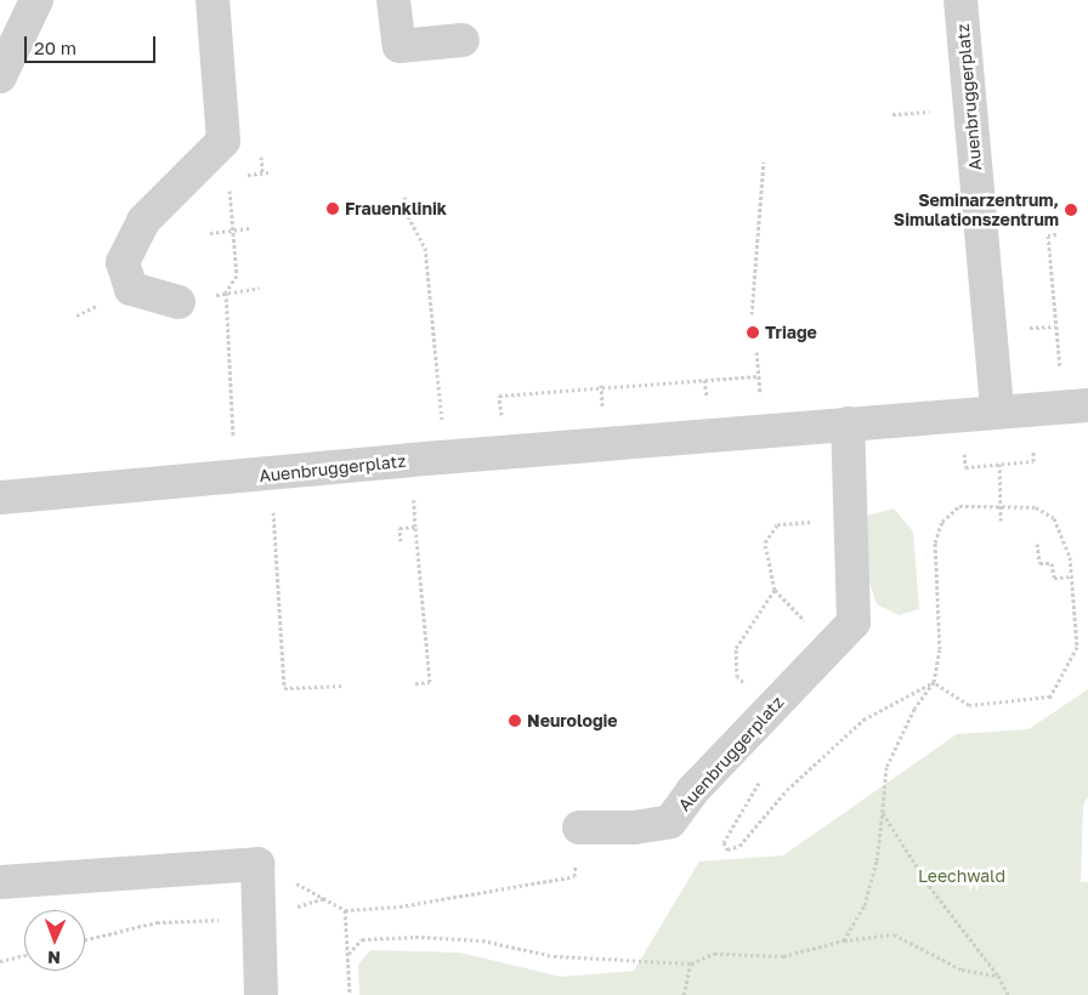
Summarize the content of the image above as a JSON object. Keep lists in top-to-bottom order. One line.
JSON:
{"streets":{"street":["Auenbruggerplatz"]},"parks":["Leechwald"],"places":["Frauenklinik","Seminarzentrum, Simulationszentrum","Triage","Neurologie"],"scale_bar":"20 m","north":"bottom"}
